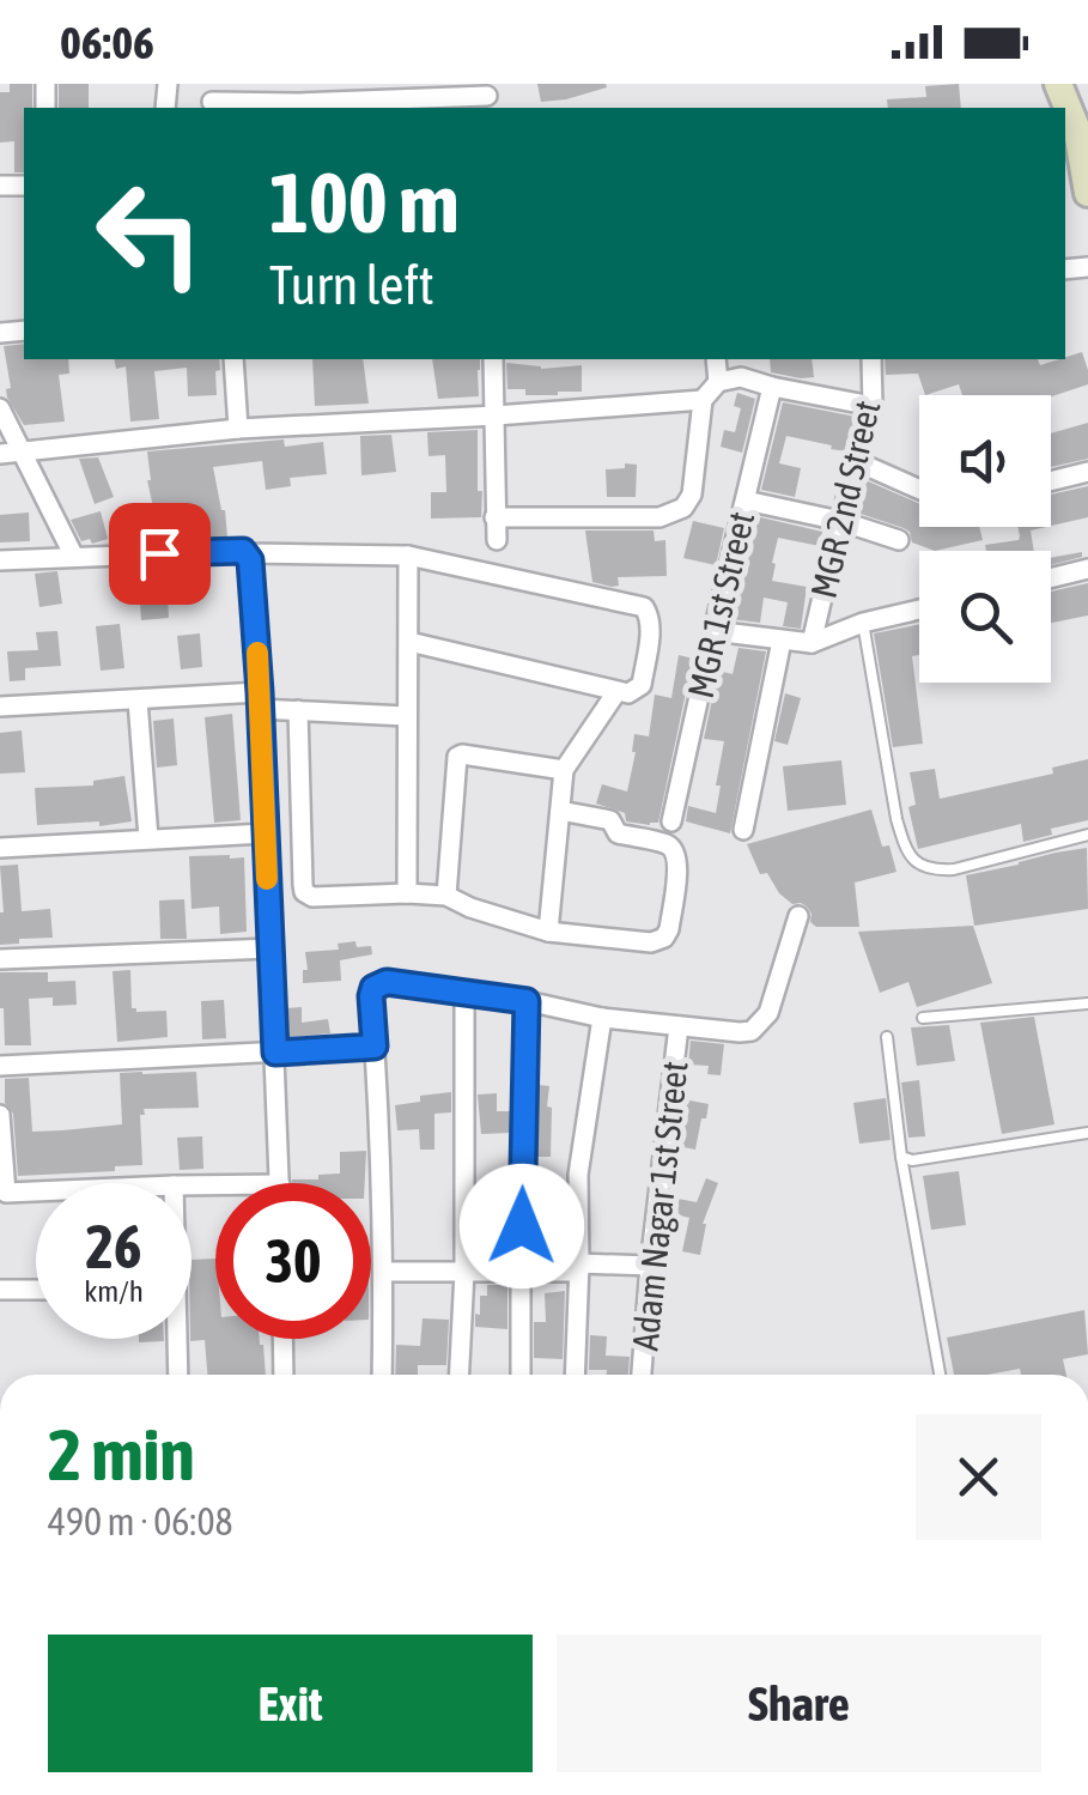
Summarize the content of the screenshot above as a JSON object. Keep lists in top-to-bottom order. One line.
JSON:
{"streets":{"street":["MGR 2nd Street","MGR 1st Street","Adam Nagar 1st Street"]},"page":{"status":"06:06","turn":["100 m","Turn left"],"speed":"26 km/h","limit":"30","heading":["2 min","490 m · 06:08"],"buttons":["Exit","Share"]}}
